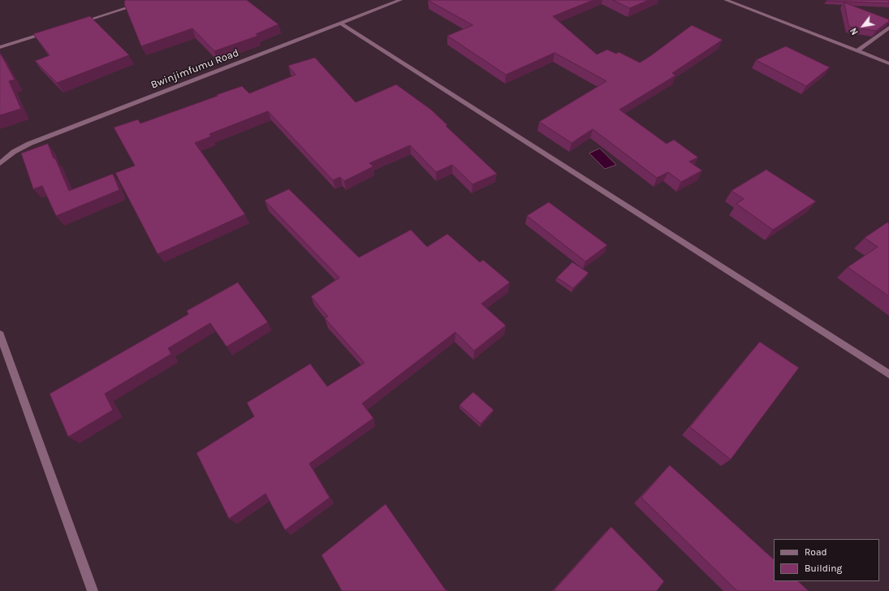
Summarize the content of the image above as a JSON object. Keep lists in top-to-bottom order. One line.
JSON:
{"streets":{"street":["Bwinjimfumu Road"]},"legend":["Road","Building"],"north":"bottom left"}
